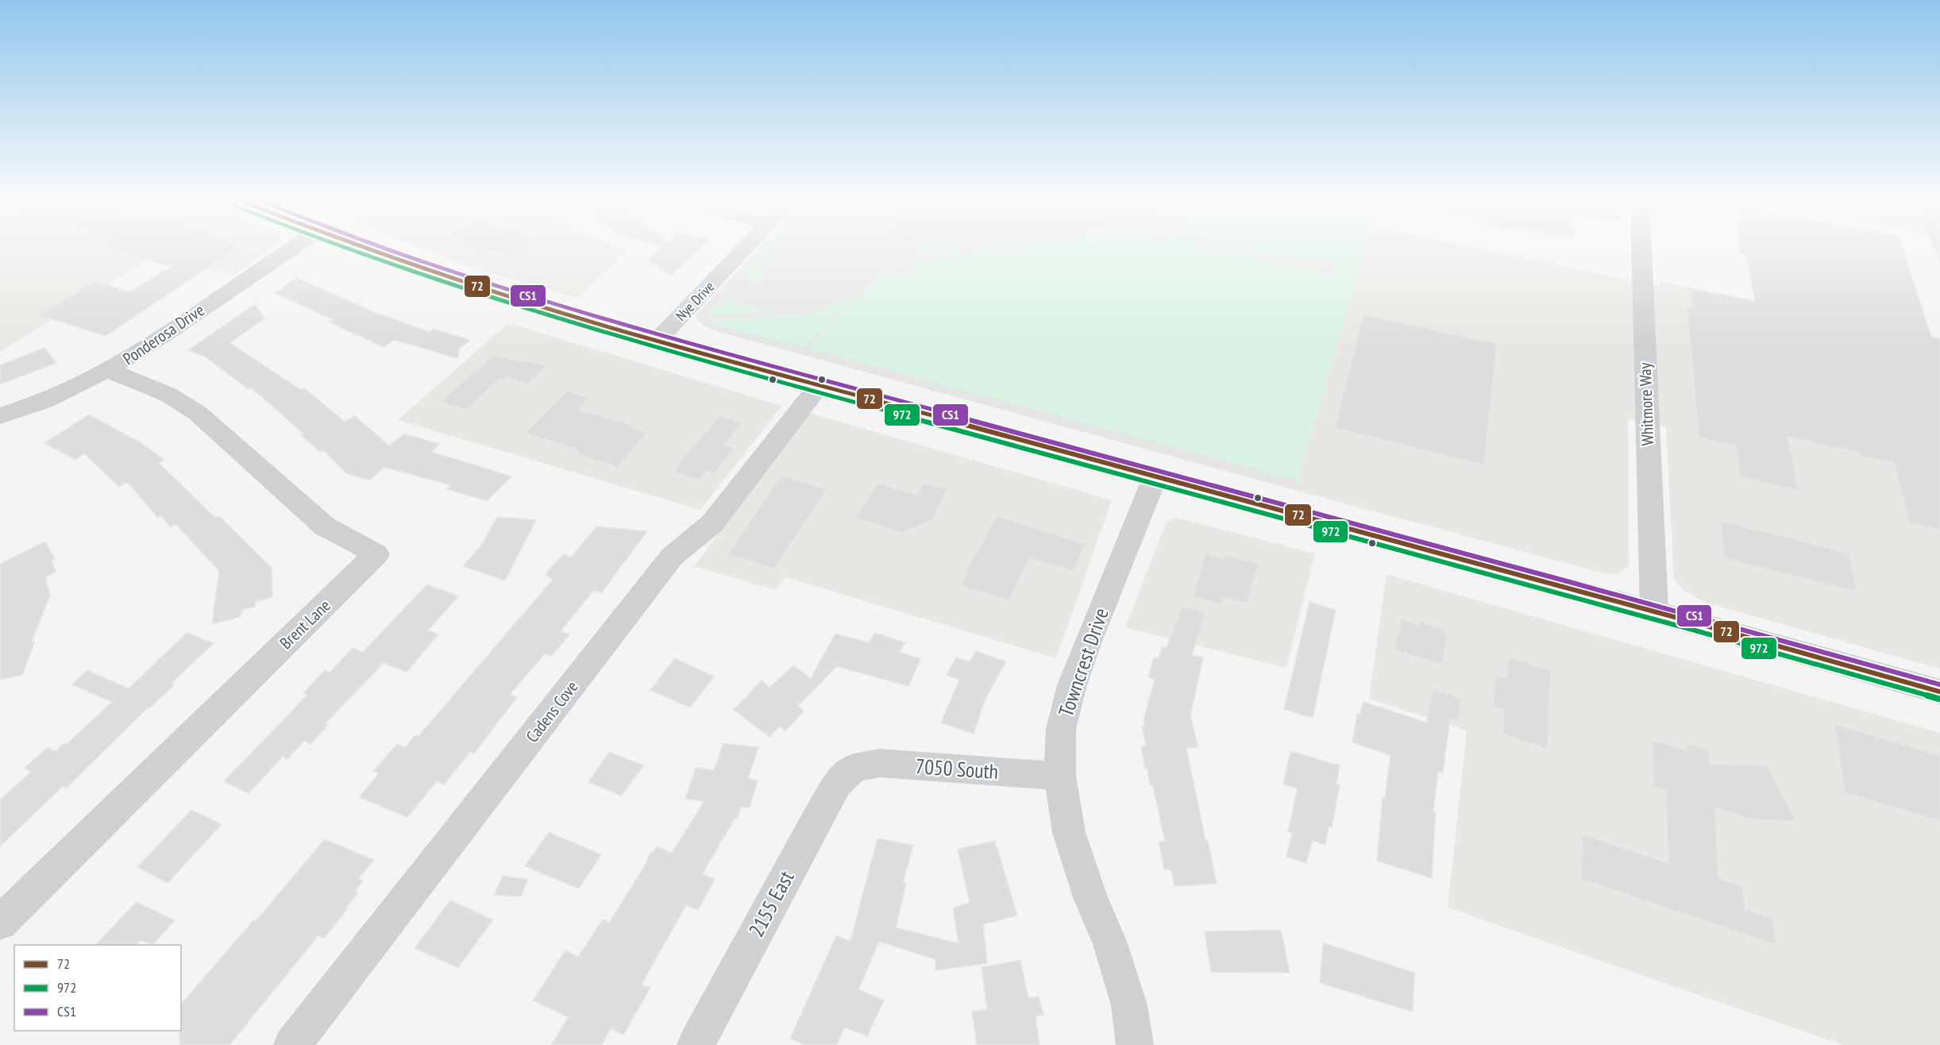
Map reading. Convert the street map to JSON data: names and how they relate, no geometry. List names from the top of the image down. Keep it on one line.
{"streets":{"street":["Nye Drive","Ponderosa Drive","Whitmore Way","Brent Lane","Towncrest Drive","Cadens Cove","7050 South","2155 East"]},"crossings":[["Ponderosa Drive","Brent Lane"],["Towncrest Drive","7050 South"],["7050 South","2155 East"]],"lines":["transit line 72","transit line 972","transit line CS1"],"legend":["72","972","CS1"]}
